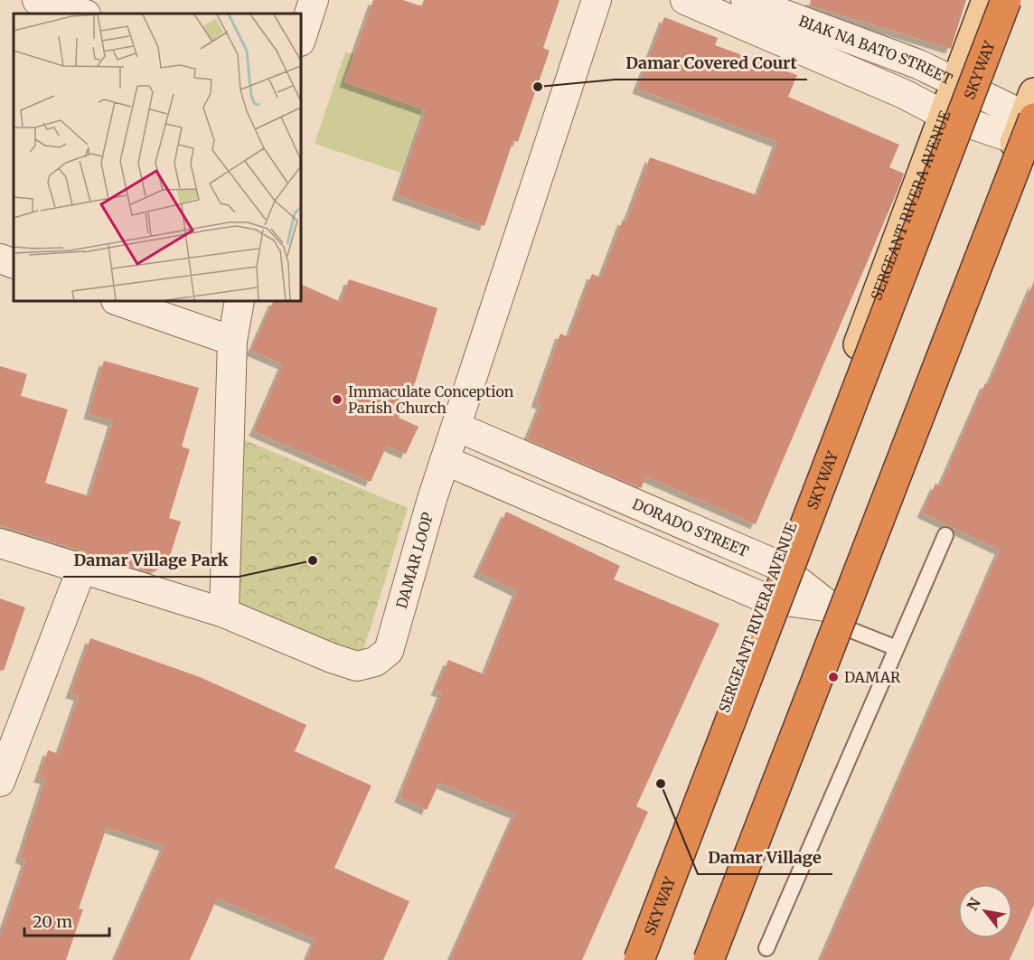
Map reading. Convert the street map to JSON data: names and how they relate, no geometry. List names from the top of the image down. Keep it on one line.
{"streets":{"highway":["SKYWAY"],"main road":["SERGEANT RIVERA AVENUE"],"street":["BIAK NA BATO STREET","DORADO STREET","DAMAR LOOP"]},"crossings":[["BIAK NA BATO STREET","SERGEANT RIVERA AVENUE"],["SERGEANT RIVERA AVENUE","DORADO STREET"],["DORADO STREET","DAMAR LOOP"]],"places":["Damar Covered Court","Immaculate Conception Parish Church","Damar Village Park","DAMAR","Damar Village"],"scale_bar":"20 m","north":"top left"}
